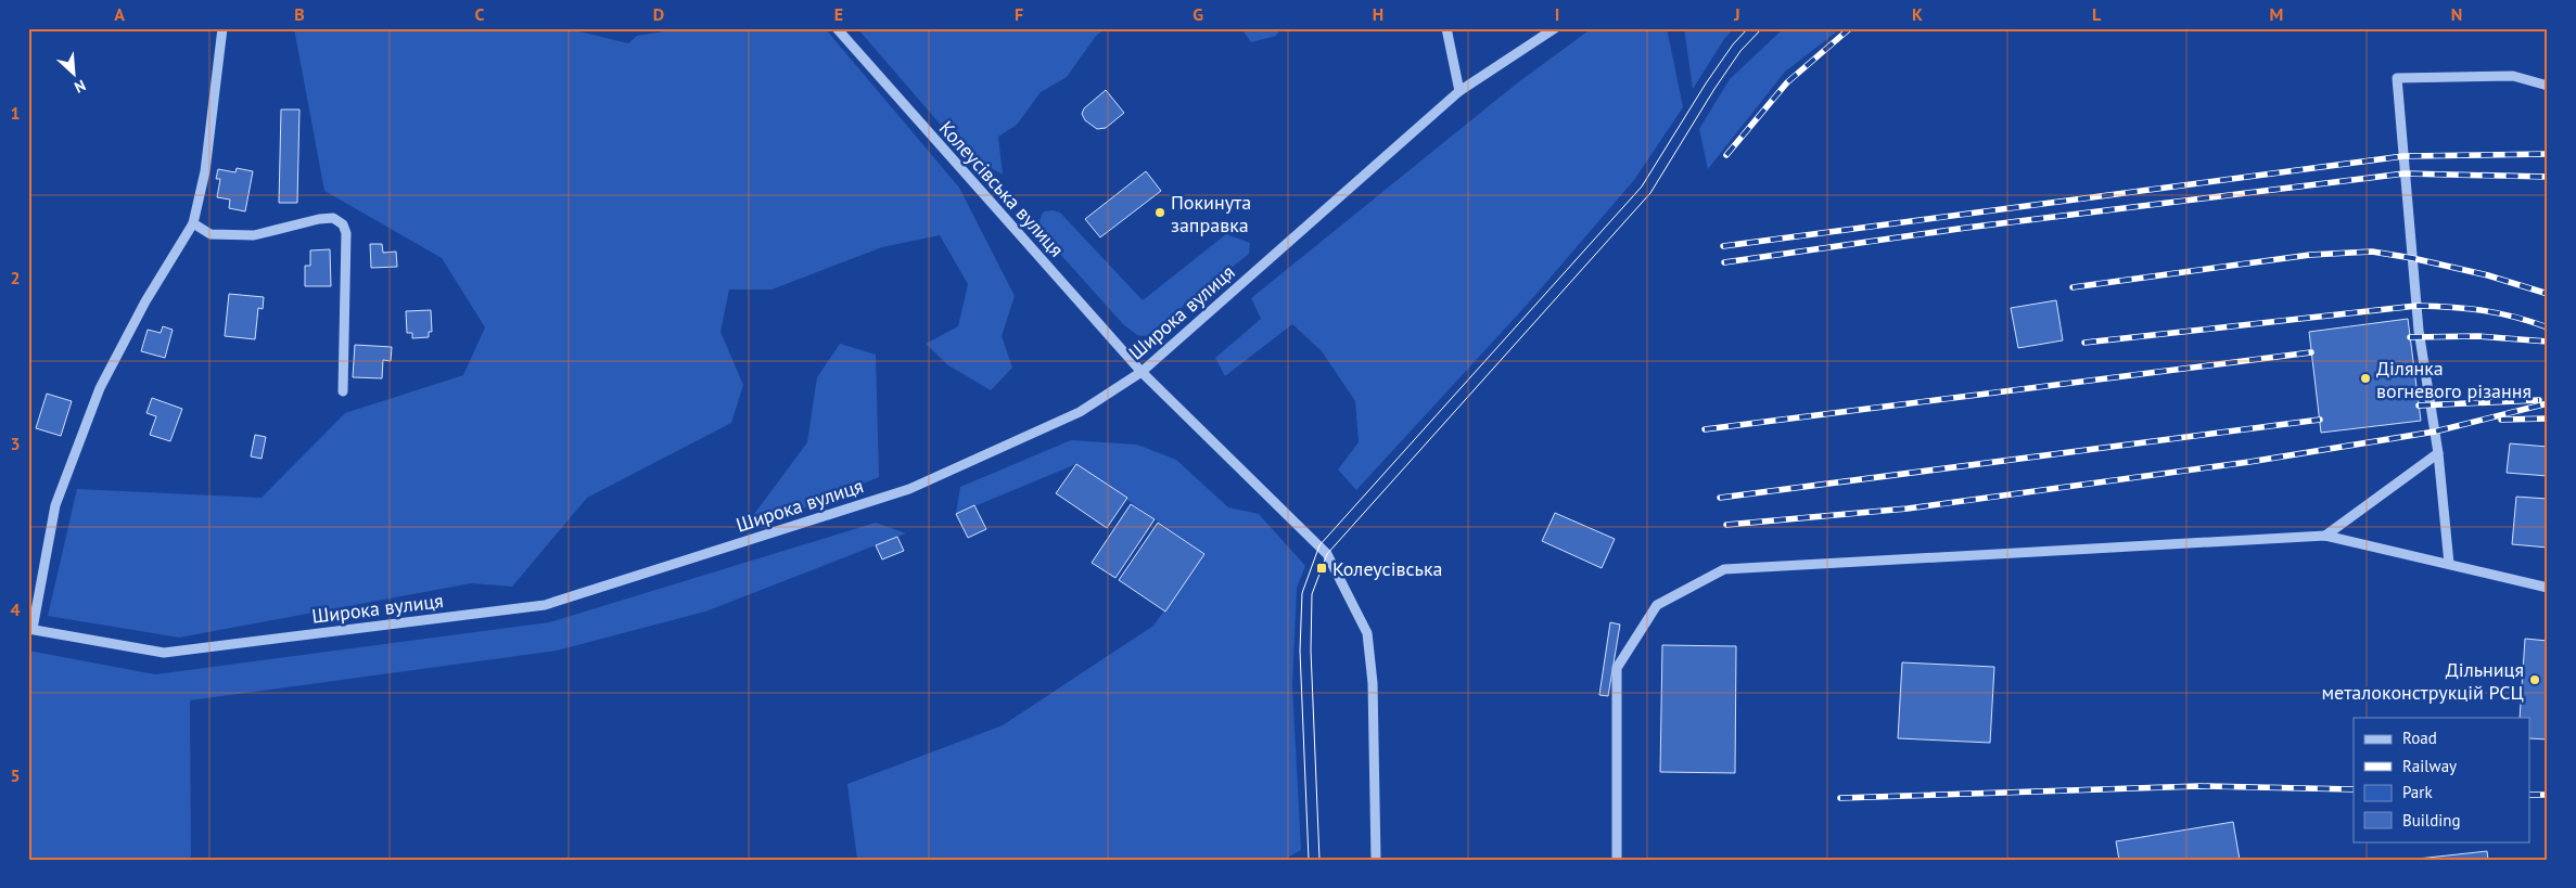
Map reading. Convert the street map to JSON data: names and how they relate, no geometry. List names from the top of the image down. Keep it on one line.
{"streets":{"street":["Колеусівська вулиця","Широка вулиця"]},"crossings":[["Колеусівська вулиця","Широка вулиця"]],"places":{"other":["Покинута заправка","Ділянка вогневого різання","Дільниця металоконструкцій РСЦ"],"transit":["Колеусівська"]},"legend":["Road","Railway","Park","Building"],"north":"bottom right","grid":{"columns":["A","B","C","D","E","F","G","H","I","J","K","L","M","N"],"rows":["1","2","3","4","5"]}}
